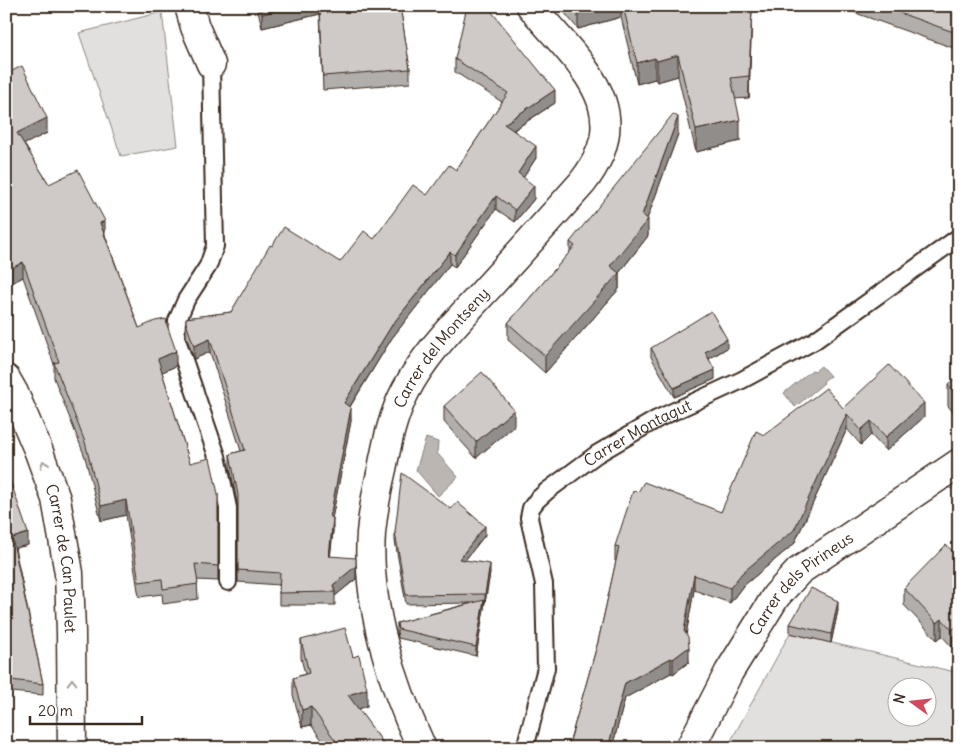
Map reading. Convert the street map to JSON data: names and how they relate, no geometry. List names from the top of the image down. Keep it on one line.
{"streets":{"street":["Carrer del Montseny","Carrer de Can Paulet","Carrer dels Pirineus"],"lane":["Carrer Montagut"]},"one_way":["Carrer de Can Paulet"],"scale_bar":"20 m","north":"left"}
